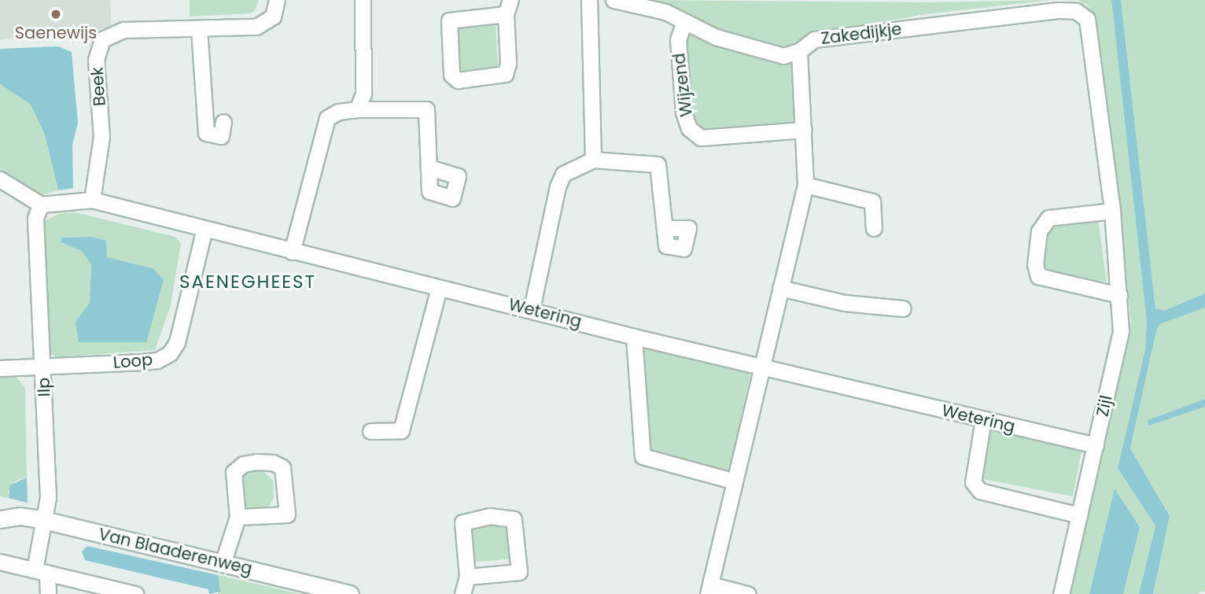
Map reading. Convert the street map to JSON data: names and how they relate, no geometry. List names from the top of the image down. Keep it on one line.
{"streets":{"street":["Zakedijkje","Wijzend","Beek","Wetering","Loop","Ilp","Zijl","Van Blaaderenweg"]},"crossings":[["Zakedijkje","Wijzend"],["Zakedijkje","Zijl"],["Beek","Wetering"],["Wetering","Loop"],["Wetering","Ilp"],["Wetering","Zijl"],["Loop","Ilp"],["Ilp","Van Blaaderenweg"]],"districts":["SAENEGHEEST"],"places":["Saenewijs"]}
